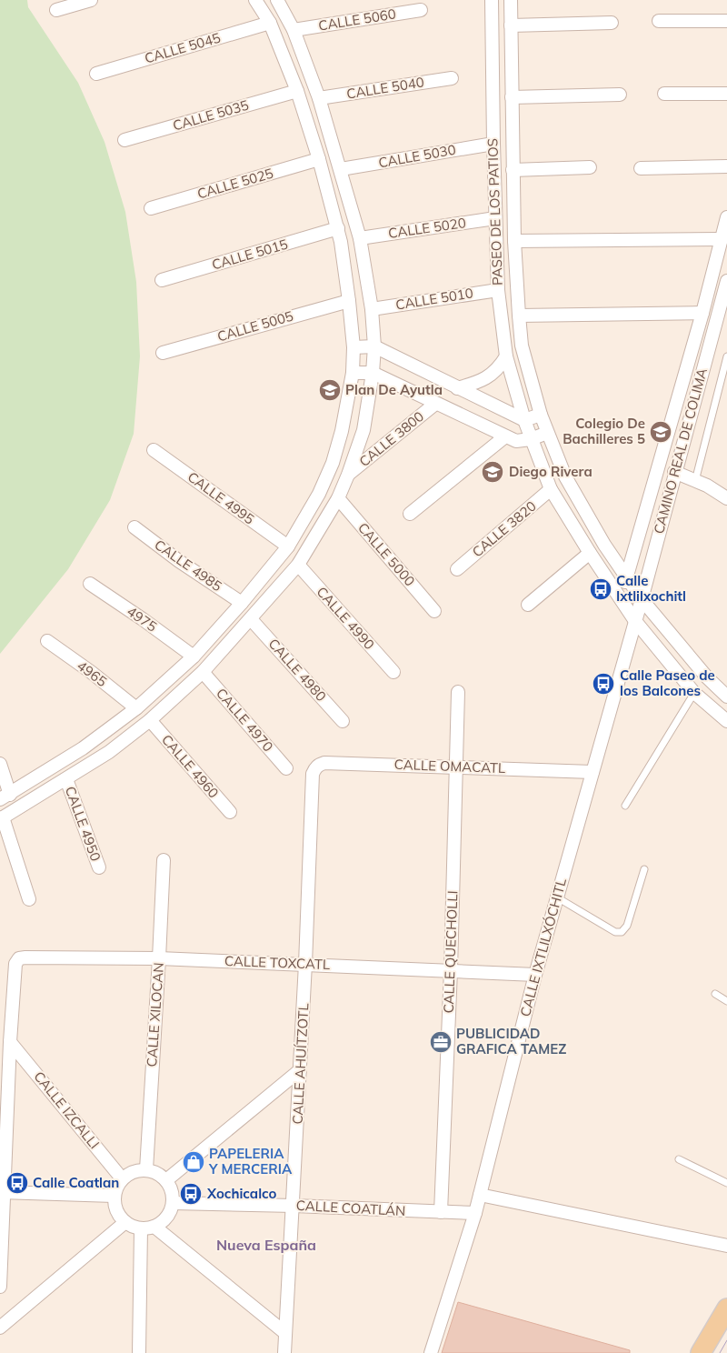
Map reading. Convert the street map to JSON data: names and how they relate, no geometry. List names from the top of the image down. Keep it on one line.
{"streets":{"street":["CALLE 5060","CALLE 5045","CALLE 5040","CALLE 5035","CALLE 5030","CALLE 5025","PASEO DE LOS PATIOS","CALLE 5020","CALLE 5015","CALLE 5010","CALLE 5005","CALLE 3800","CAMINO REAL DE COLIMA","CALLE 4995","CALLE 3820","CALLE 5000","CALLE 4985","CALLE 4990","4975","CALLE 4980","4965","CALLE 4970","CALLE 4960","CALLE OMACATL","CALLE 4950","CALLE IXTLILXÓCHITL","CALLE QUECHOLLI","CALLE TOXCATL","CALLE XILOCAN","CALLE AHUÍTZOTL","CALLE IZCALLI","CALLE COATLÁN"]},"crossings":[["CALLE 5030","PASEO DE LOS PATIOS"],["PASEO DE LOS PATIOS","CALLE 5020"],["PASEO DE LOS PATIOS","CALLE 5010"],["PASEO DE LOS PATIOS","CAMINO REAL DE COLIMA"],["PASEO DE LOS PATIOS","CALLE 3820"],["PASEO DE LOS PATIOS","CALLE IXTLILXÓCHITL"],["CAMINO REAL DE COLIMA","CALLE IXTLILXÓCHITL"],["CALLE OMACATL","CALLE IXTLILXÓCHITL"],["CALLE OMACATL","CALLE QUECHOLLI"],["CALLE OMACATL","CALLE AHUÍTZOTL"],["CALLE IXTLILXÓCHITL","CALLE TOXCATL"],["CALLE IXTLILXÓCHITL","CALLE COATLÁN"],["CALLE QUECHOLLI","CALLE TOXCATL"],["CALLE QUECHOLLI","CALLE COATLÁN"],["CALLE TOXCATL","CALLE XILOCAN"],["CALLE TOXCATL","CALLE AHUÍTZOTL"],["CALLE TOXCATL","CALLE IZCALLI"],["CALLE XILOCAN","CALLE IZCALLI"],["CALLE XILOCAN","CALLE COATLÁN"],["CALLE AHUÍTZOTL","CALLE COATLÁN"],["CALLE IZCALLI","CALLE COATLÁN"]],"districts":["Nueva España"],"places":{"school or university":["Plan De Ayutla","Colegio De Bachilleres 5","Diego Rivera"],"bus stop":["Calle Ixtlilxochitl","Calle Paseo de los Balcones","Calle Coatlan","Xochicalco"],"office":["PUBLICIDAD GRAFICA TAMEZ"],"shop":["PAPELERIA Y MERCERIA"]}}
